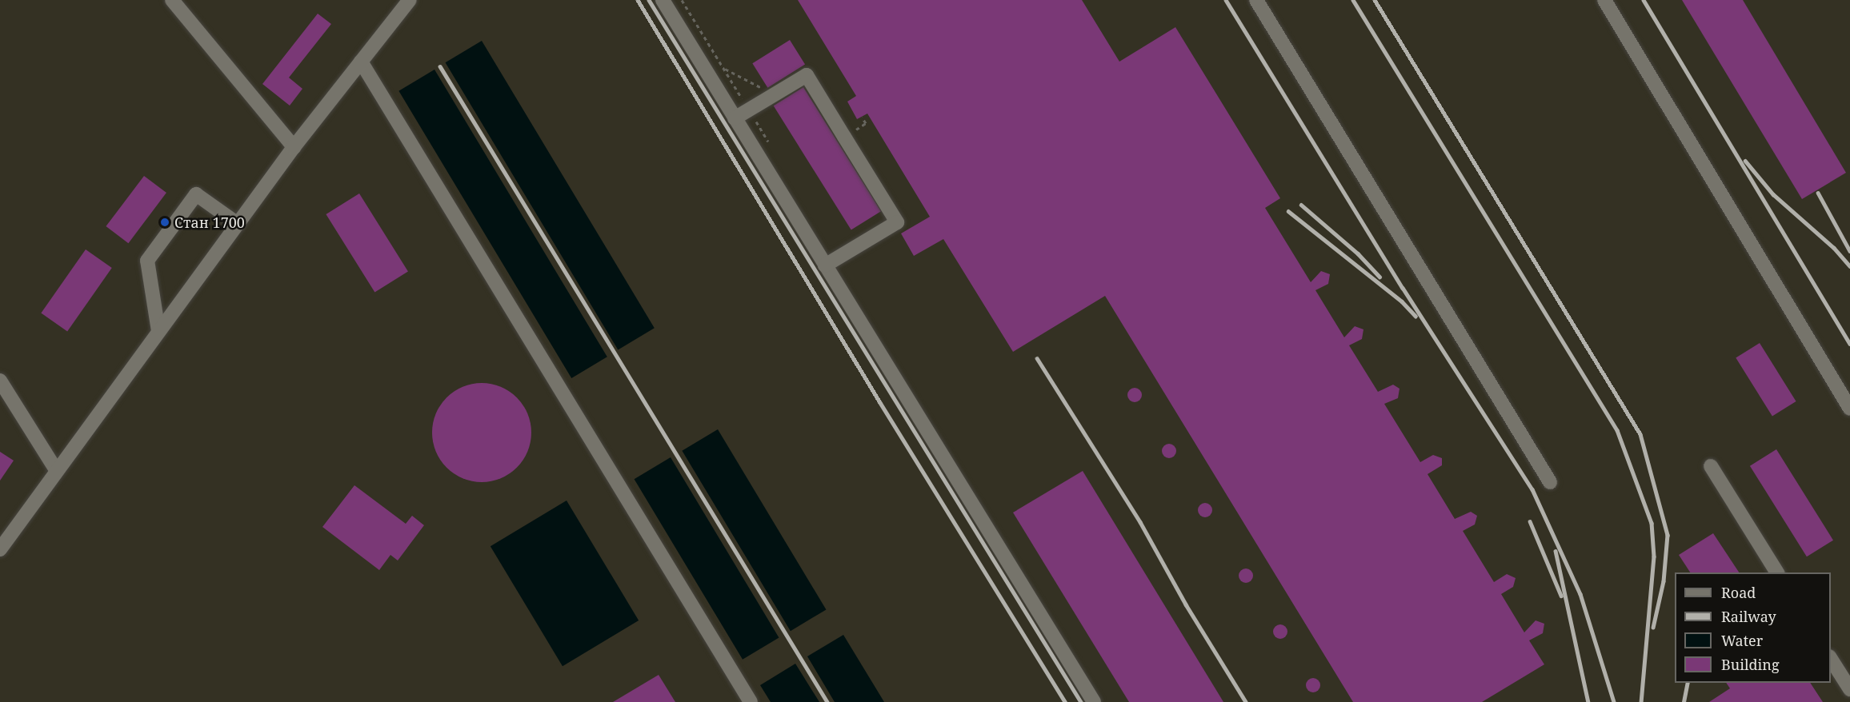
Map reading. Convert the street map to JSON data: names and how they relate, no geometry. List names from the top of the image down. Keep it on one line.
{"places":["Стан 1700"],"legend":["Road","Railway","Water","Building"]}
